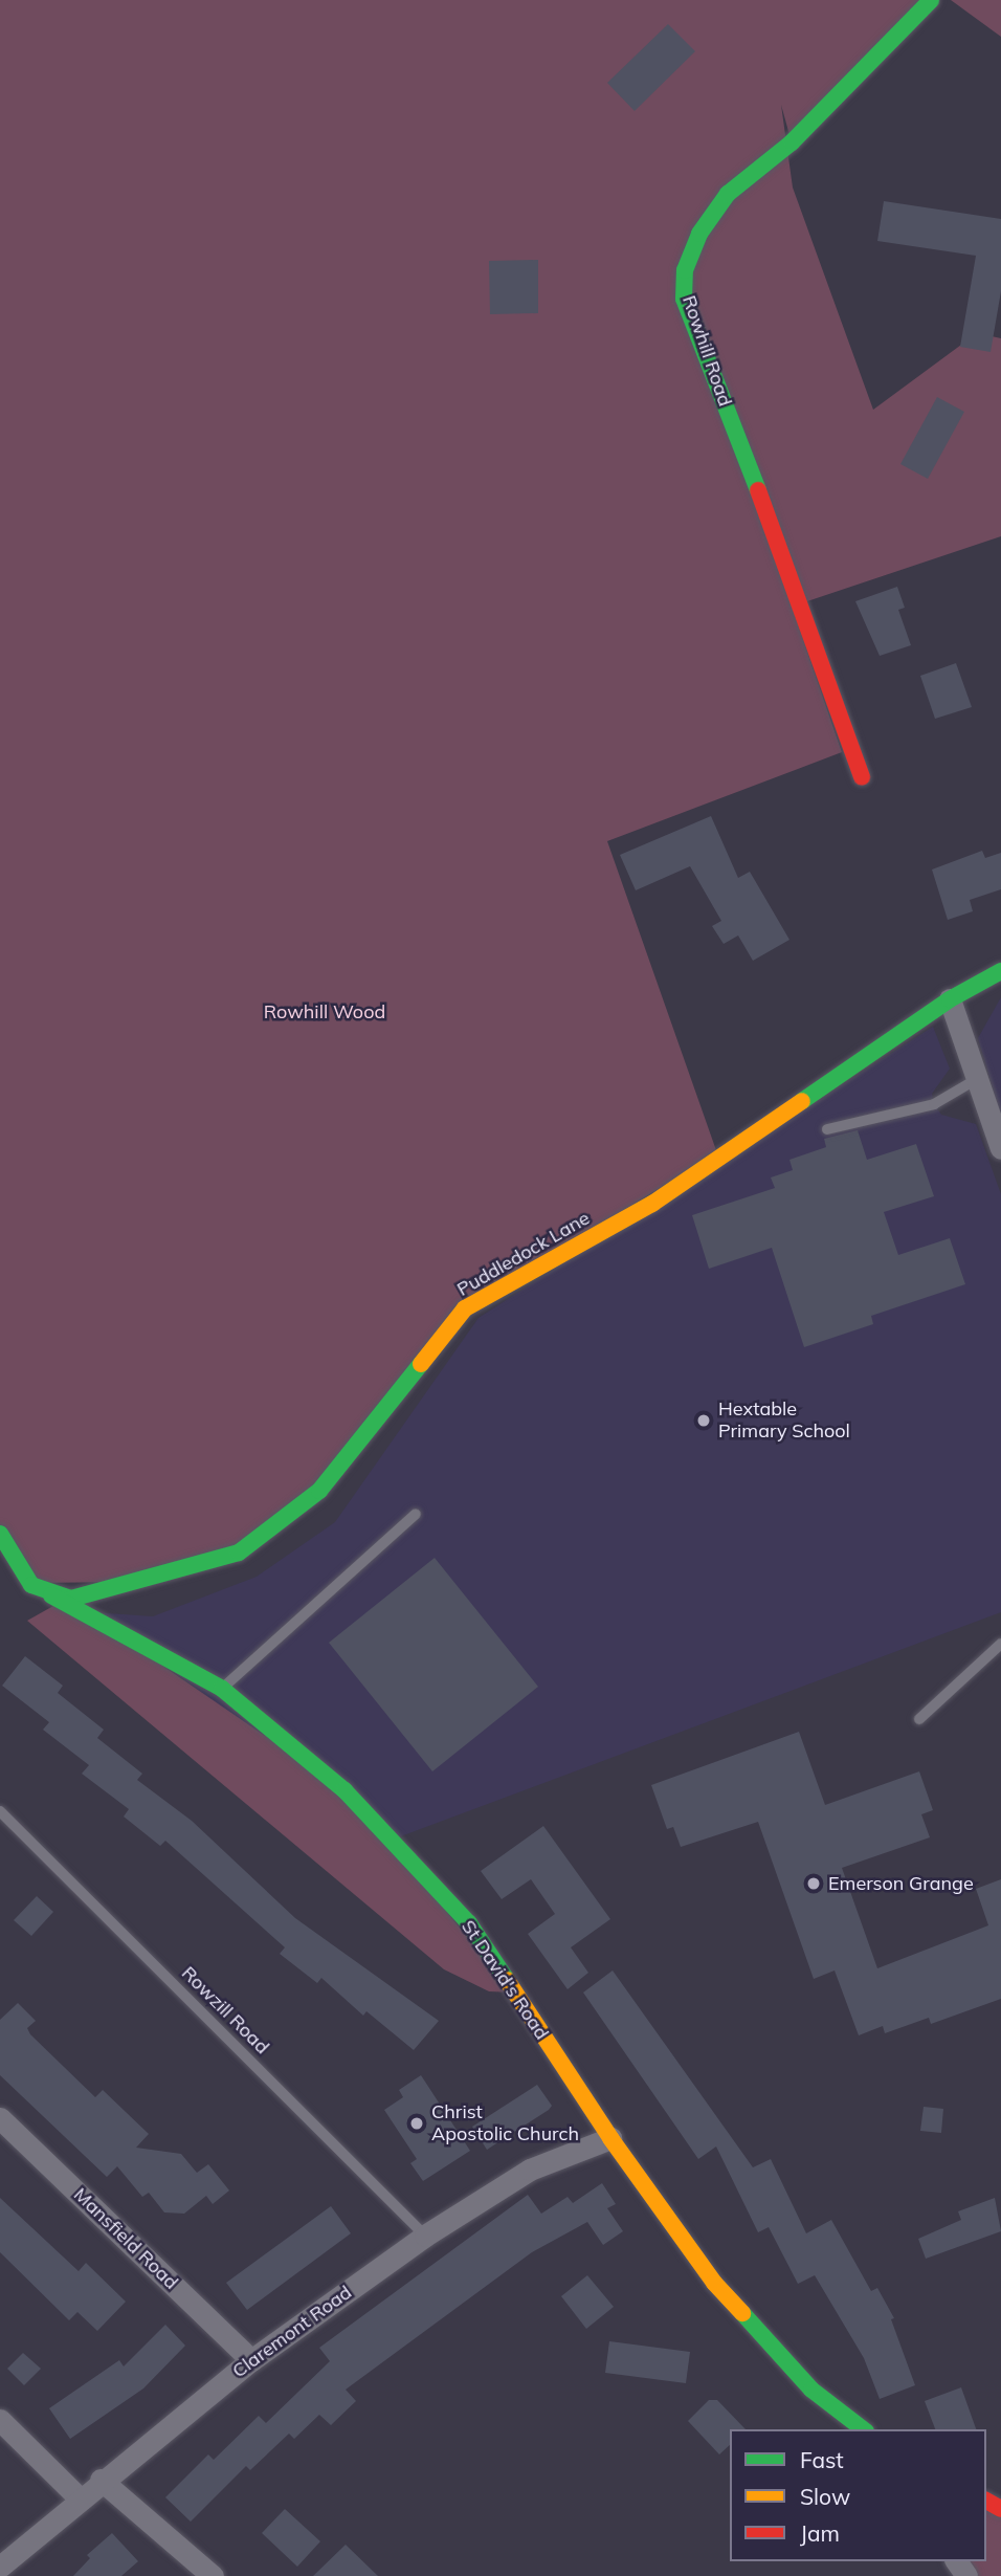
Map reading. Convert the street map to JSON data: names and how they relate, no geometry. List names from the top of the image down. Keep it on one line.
{"streets":{"street":["Rowhill Road","Puddledock Lane","St David's Road","Mansfield Road","Claremont Road"],"lane":["Rowzill Road"]},"crossings":[["Puddledock Lane","St David's Road"],["St David's Road","Claremont Road"],["Rowzill Road","Claremont Road"],["Mansfield Road","Claremont Road"]],"parks":["Rowhill Wood"],"places":["Hextable Primary School","Emerson Grange","Christ Apostolic Church"],"legend":["Fast","Slow","Jam"]}
